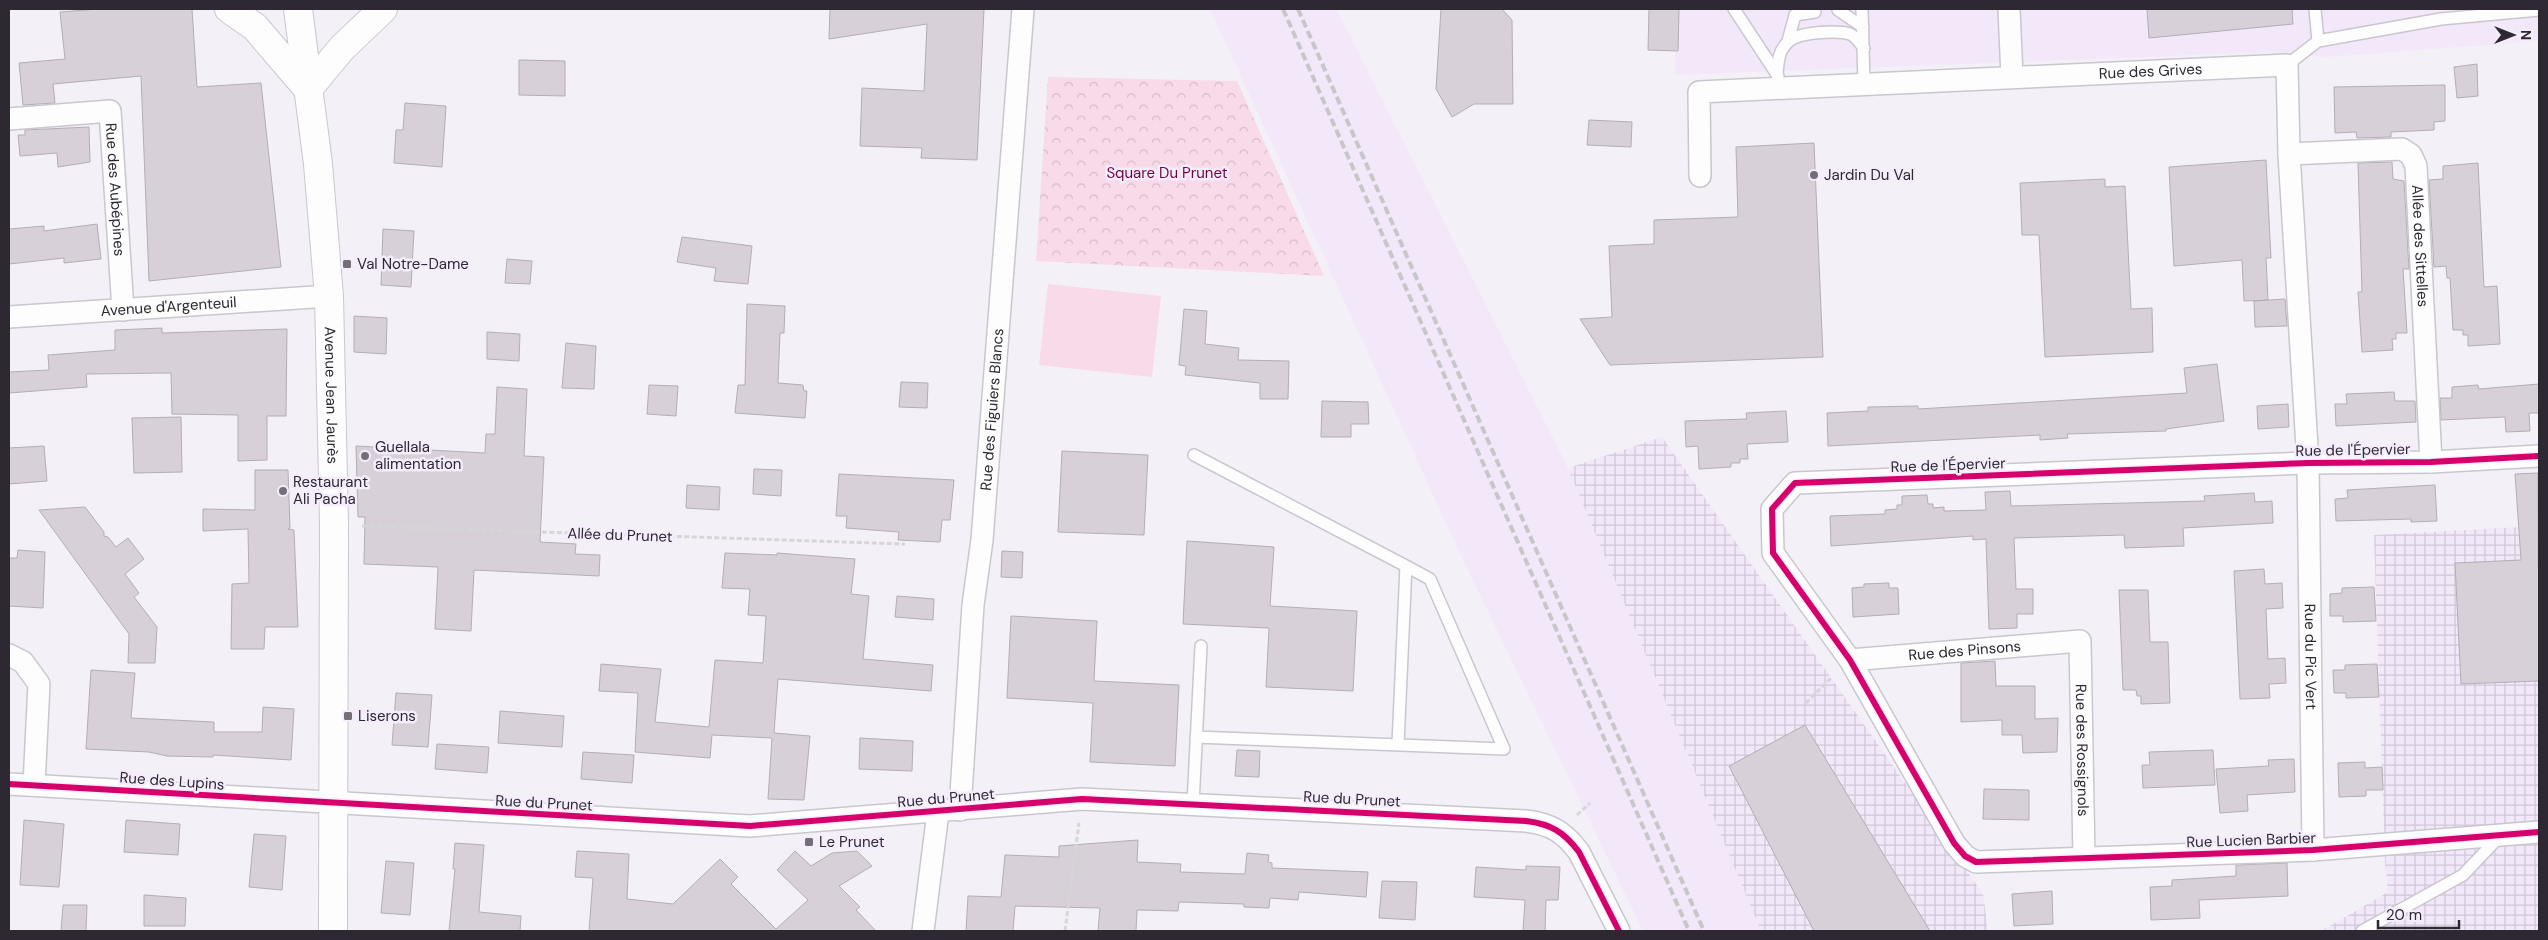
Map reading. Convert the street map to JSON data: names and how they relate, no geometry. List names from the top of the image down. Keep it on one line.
{"streets":{"main road":["Avenue Jean Jaurès"],"street":["Rue des Grives","Rue des Aubépines","Allée des Sittelles","Avenue d'Argenteuil","Rue des Figuiers Blancs","Rue de l'Épervier","Rue des Pinsons","Rue du Pic Vert","Rue des Rossignols","Rue des Lupins","Rue du Prunet","Rue Lucien Barbier"],"path":["Allée du Prunet"]},"crossings":[["Rue des Aubépines","Avenue d'Argenteuil"],["Allée des Sittelles","Rue de l'Épervier"],["Avenue d'Argenteuil","Avenue Jean Jaurès"],["Avenue Jean Jaurès","Allée du Prunet"],["Avenue Jean Jaurès","Rue des Lupins"],["Avenue Jean Jaurès","Rue du Prunet"],["Rue des Figuiers Blancs","Rue du Prunet"],["Rue de l'Épervier","Rue des Pinsons"],["Rue de l'Épervier","Rue du Pic Vert"],["Rue de l'Épervier","Rue Lucien Barbier"],["Rue des Pinsons","Rue des Rossignols"],["Rue du Pic Vert","Rue Lucien Barbier"],["Rue des Rossignols","Rue Lucien Barbier"],["Rue des Lupins","Rue du Prunet"]],"parks":["Square Du Prunet"],"places":{"other":["Jardin Du Val","Guellala alimentation","Restaurant Ali Pacha"],"transit":["Val Notre-Dame","Liserons","Le Prunet"]},"scale_bar":"20 m","north":"right"}
